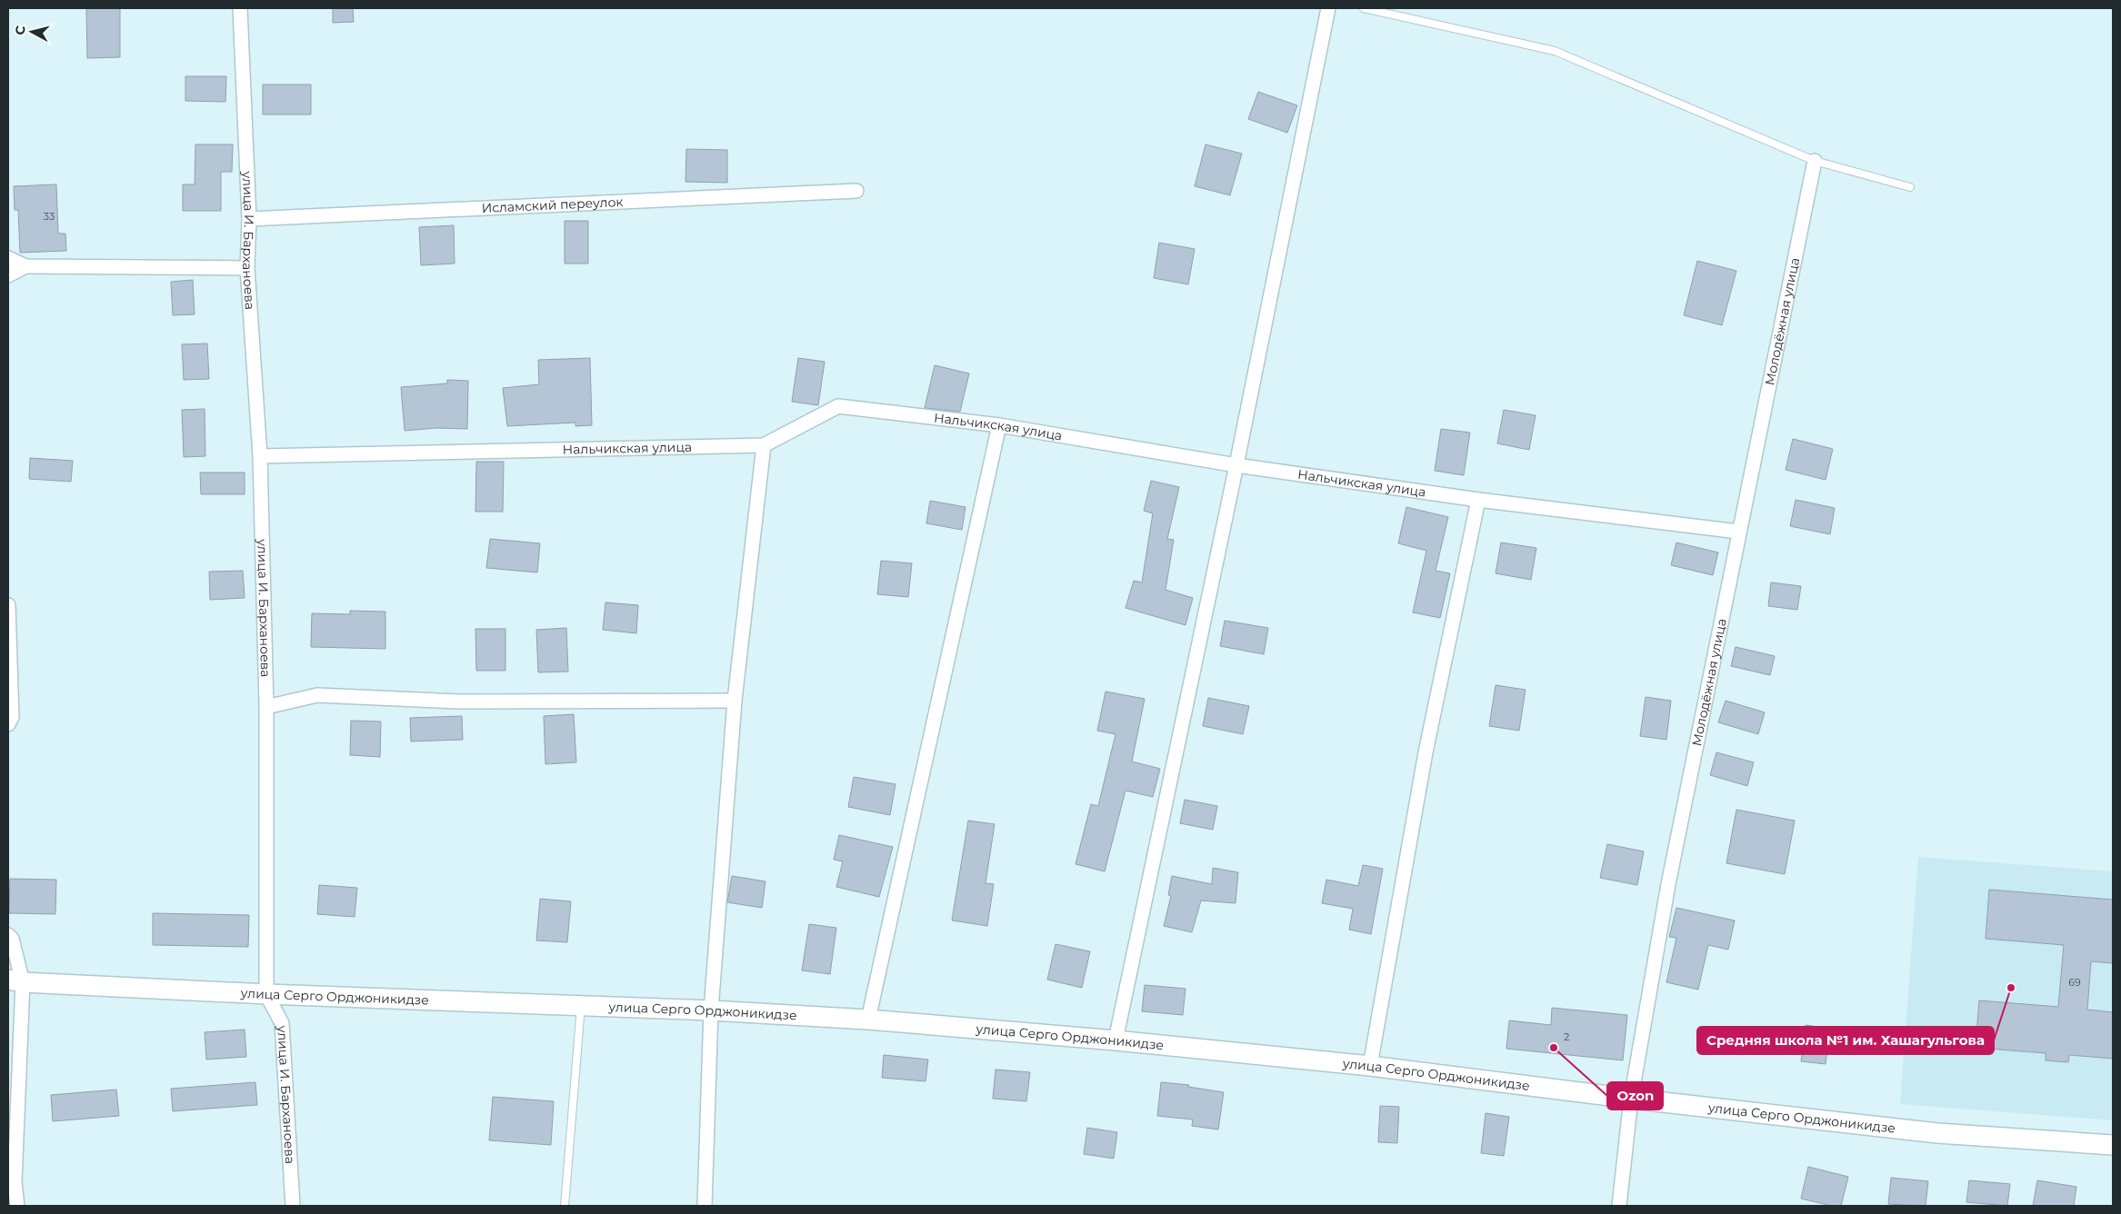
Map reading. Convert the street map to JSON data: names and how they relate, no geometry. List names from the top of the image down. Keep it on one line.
{"streets":{"street":["Исламский переулок","улица И. Барханоева","Молодёжная улица","Нальчикская улица","улица Серго Орджоникидзе"]},"crossings":[["Исламский переулок","улица И. Барханоева"],["улица И. Барханоева","Нальчикская улица"],["улица И. Барханоева","улица Серго Орджоникидзе"],["Молодёжная улица","Нальчикская улица"],["Молодёжная улица","улица Серго Орджоникидзе"]],"places":["Средняя школа №1 им. Хашагульгова","Ozon"],"house_numbers":["33","69","2"],"north":"left"}
